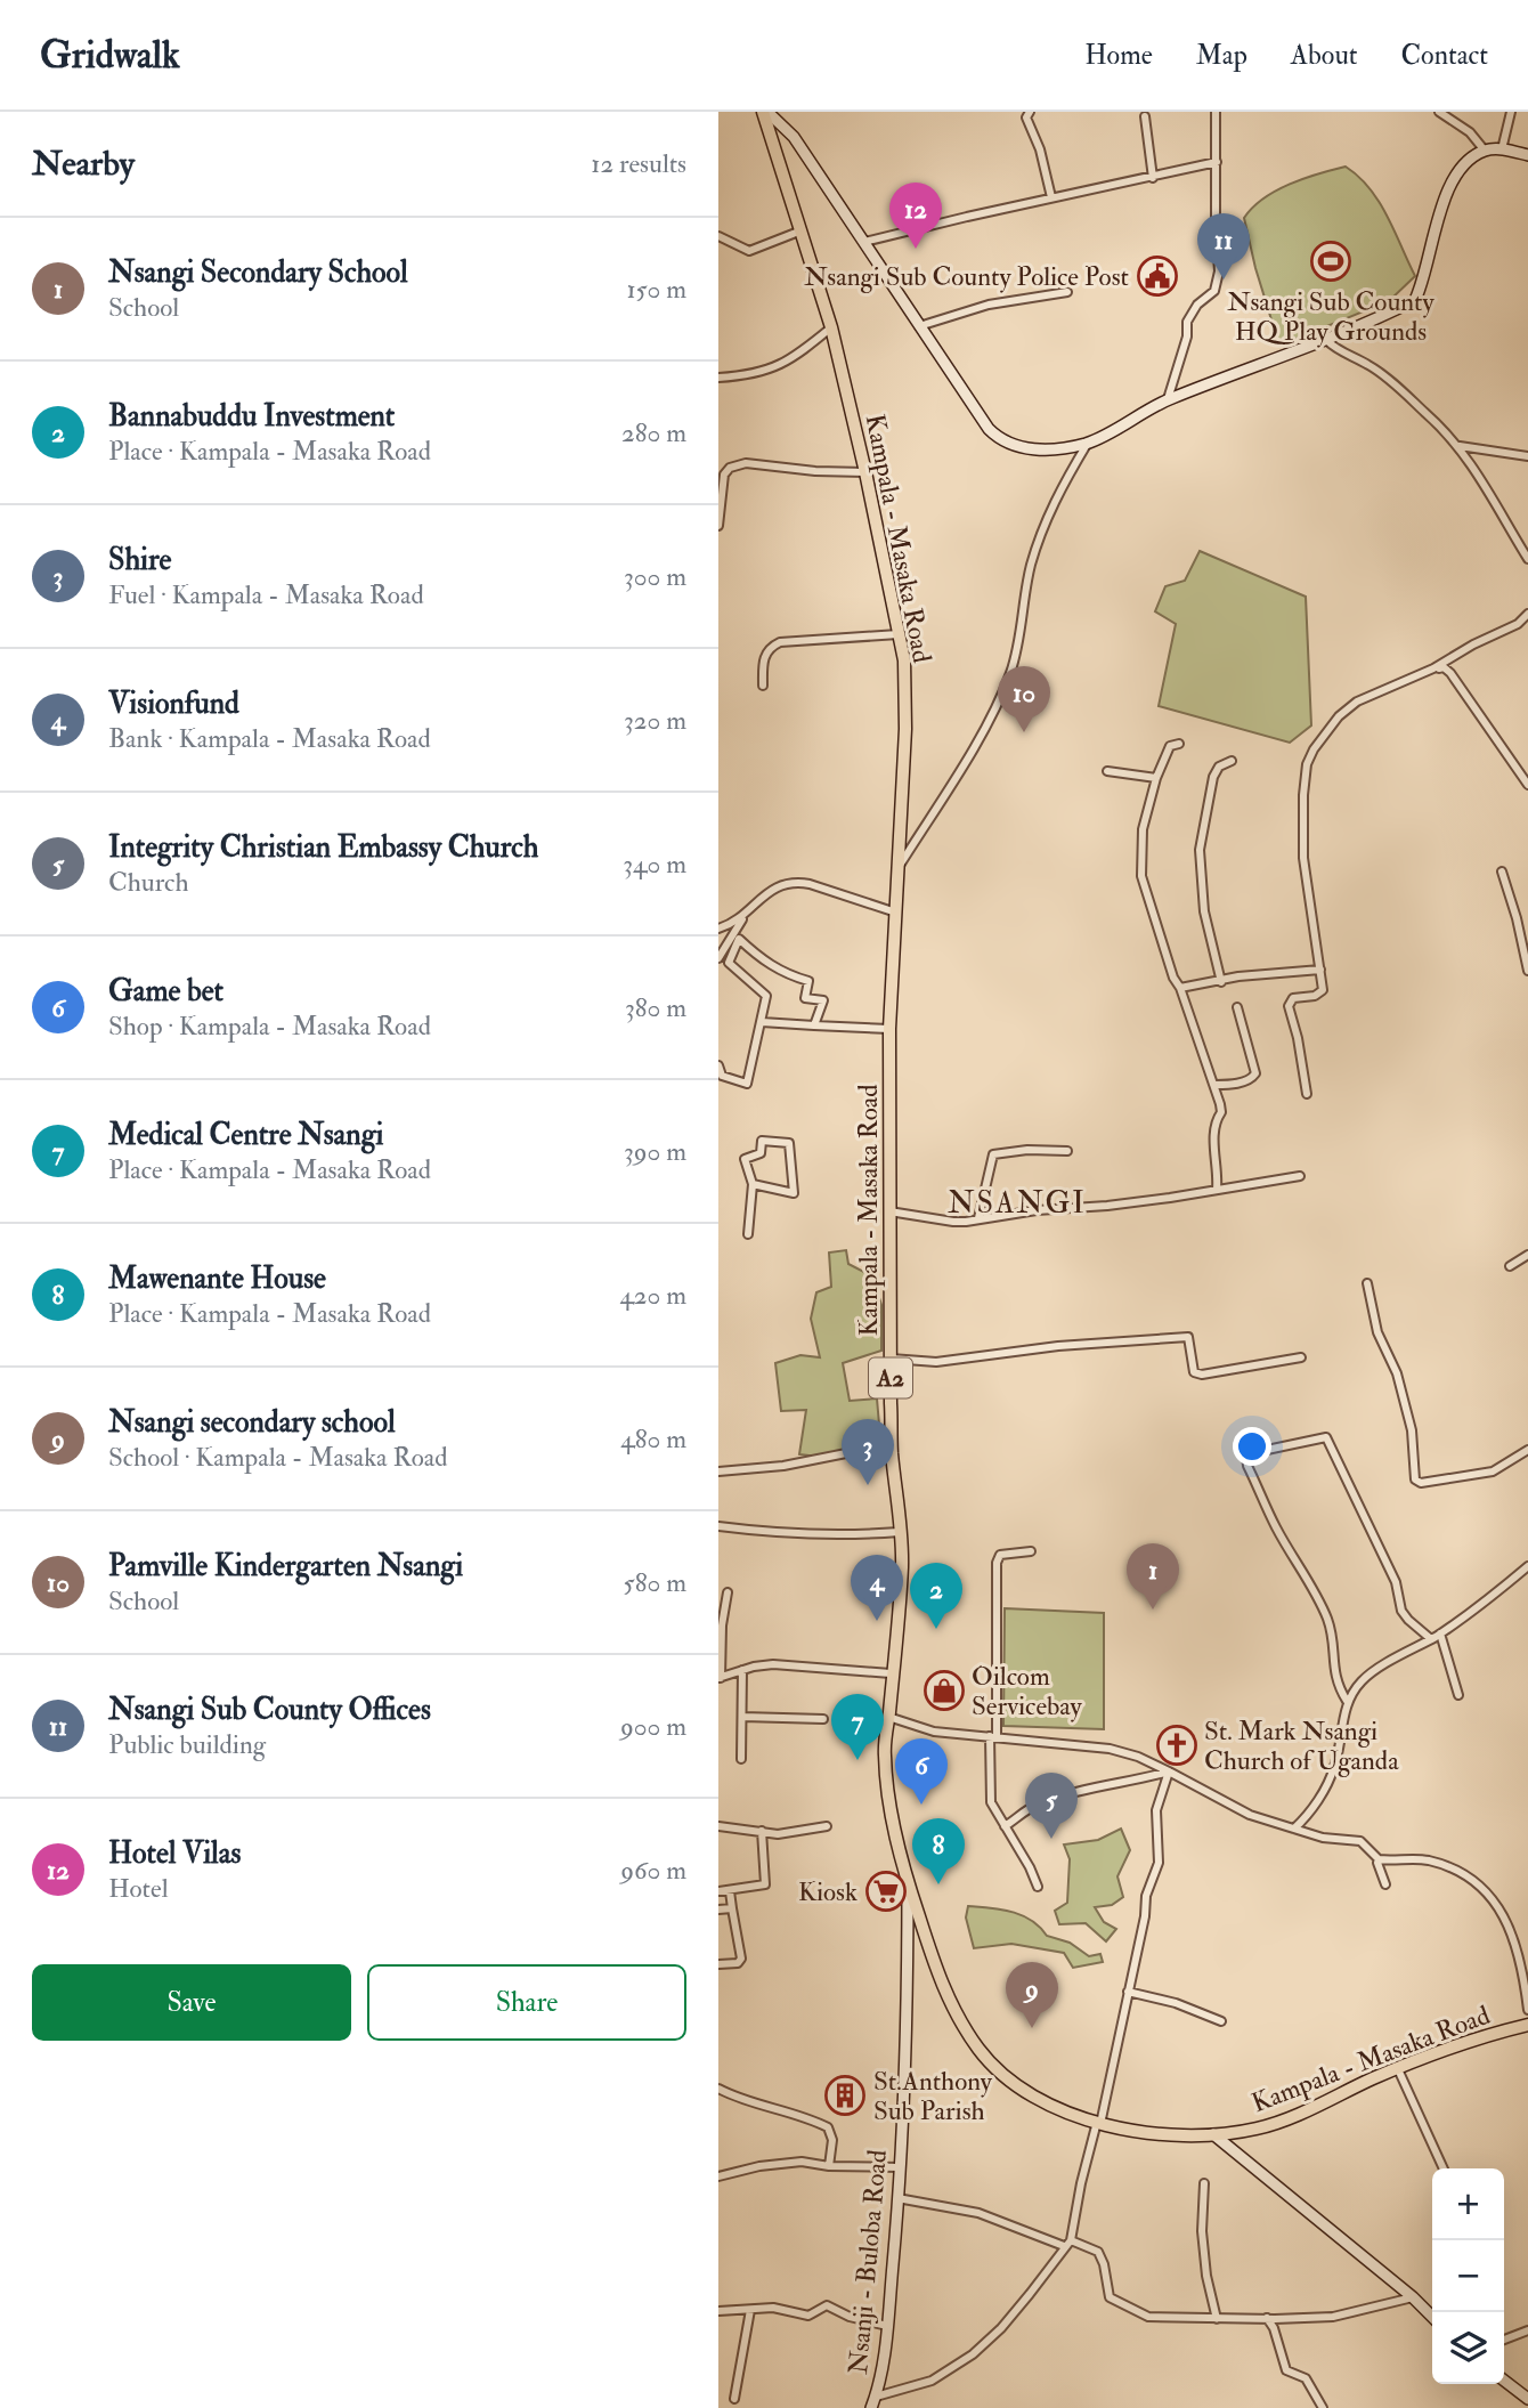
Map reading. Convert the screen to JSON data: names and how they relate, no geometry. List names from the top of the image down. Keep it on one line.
{"streets":{"main road":["Kampala - Masaka Road","A2"],"street":["Nsanji - Buloba Road"]},"crossings":[["Kampala - Masaka Road","Nsanji - Buloba Road"]],"districts":["NSANGI"],"places":{"sports":["Nsangi Sub County HQ Play Grounds"],"public building":["Nsangi Sub County Police Post"],"shop":["Oilcom Servicebay"],"church":["St. Mark Nsangi Church of Uganda"],"supermarket":["Kiosk"],"building":["St.Anthony Sub Parish"]},"page":{"header":"Gridwalk","nav":["Home","Map","About","Contact"],"heading":["Nearby","12 results"],"pins":["12","11","10","3","1","4","2","7","6","5","8","9"],"list":[{"mark":"1","name":"Nsangi Secondary School","note":"School","value":"150 m"},{"mark":"2","name":"Bannabuddu Investment","note":"Place · Kampala - Masaka Road","value":"280 m"},{"mark":"3","name":"Shire","note":"Fuel · Kampala - Masaka Road","value":"300 m"},{"mark":"4","name":"Visionfund","note":"Bank · Kampala - Masaka Road","value":"320 m"},{"mark":"5","name":"Integrity Christian Embassy Church","note":"Church","value":"340 m"},{"mark":"6","name":"Game bet","note":"Shop · Kampala - Masaka Road","value":"380 m"},{"mark":"7","name":"Medical Centre Nsangi","note":"Place · Kampala - Masaka Road","value":"390 m"},{"mark":"8","name":"Mawenante House","note":"Place · Kampala - Masaka Road","value":"420 m"},{"mark":"9","name":"Nsangi secondary school","note":"School · Kampala - Masaka Road","value":"480 m"},{"mark":"10","name":"Pamville Kindergarten Nsangi","note":"School","value":"580 m"},{"mark":"11","name":"Nsangi Sub County Offices","note":"Public building","value":"900 m"},{"mark":"12","name":"Hotel Vilas","note":"Hotel","value":"960 m"}],"buttons":["Save","Share"],"map_buttons":["+","−"]}}
